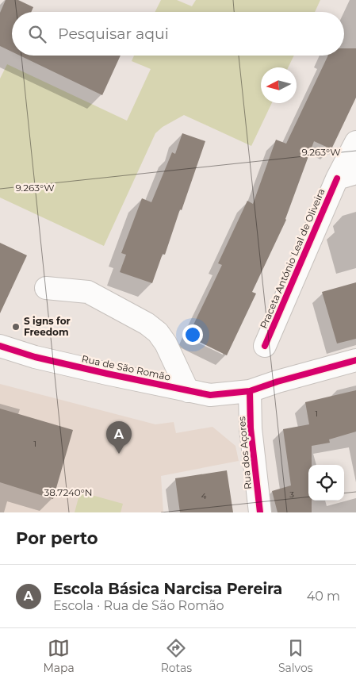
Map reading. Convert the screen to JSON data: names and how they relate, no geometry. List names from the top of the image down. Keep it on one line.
{"streets":{"street":["Praceta António Leal de Oliveira","Rua de São Romão","Rua dos Açores"]},"crossings":[["Rua de São Romão","Rua dos Açores"]],"places":["S igns for Freedom"],"house_numbers":["1","1","3","4"],"north":"left","page":{"search":"Pesquisar aqui","pins":"A","heading":"Por perto","list":[{"mark":"A","name":"Escola Básica Narcisa Pereira","note":"Escola · Rua de São Romão","value":"40 m"}],"nav":["Mapa","Rotas","Salvos"]},"coordinates":["9.263°W","38.7240°N"]}
